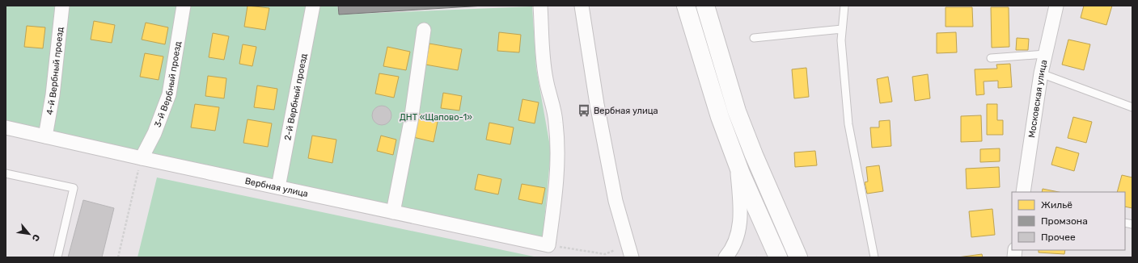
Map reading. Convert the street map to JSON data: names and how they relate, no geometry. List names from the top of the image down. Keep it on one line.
{"streets":{"street":["4-й Вербный проезд","3-й Вербный проезд","2-й Вербный проезд","Московская улица","Вербная улица"]},"crossings":[["4-й Вербный проезд","Вербная улица"],["3-й Вербный проезд","Вербная улица"],["2-й Вербный проезд","Вербная улица"]],"parks":["ДНТ «Щапово-1»"],"places":{"bus stop":["Вербная улица"]},"legend":["Жильё","Промзона","Прочее"],"north":"bottom right"}
